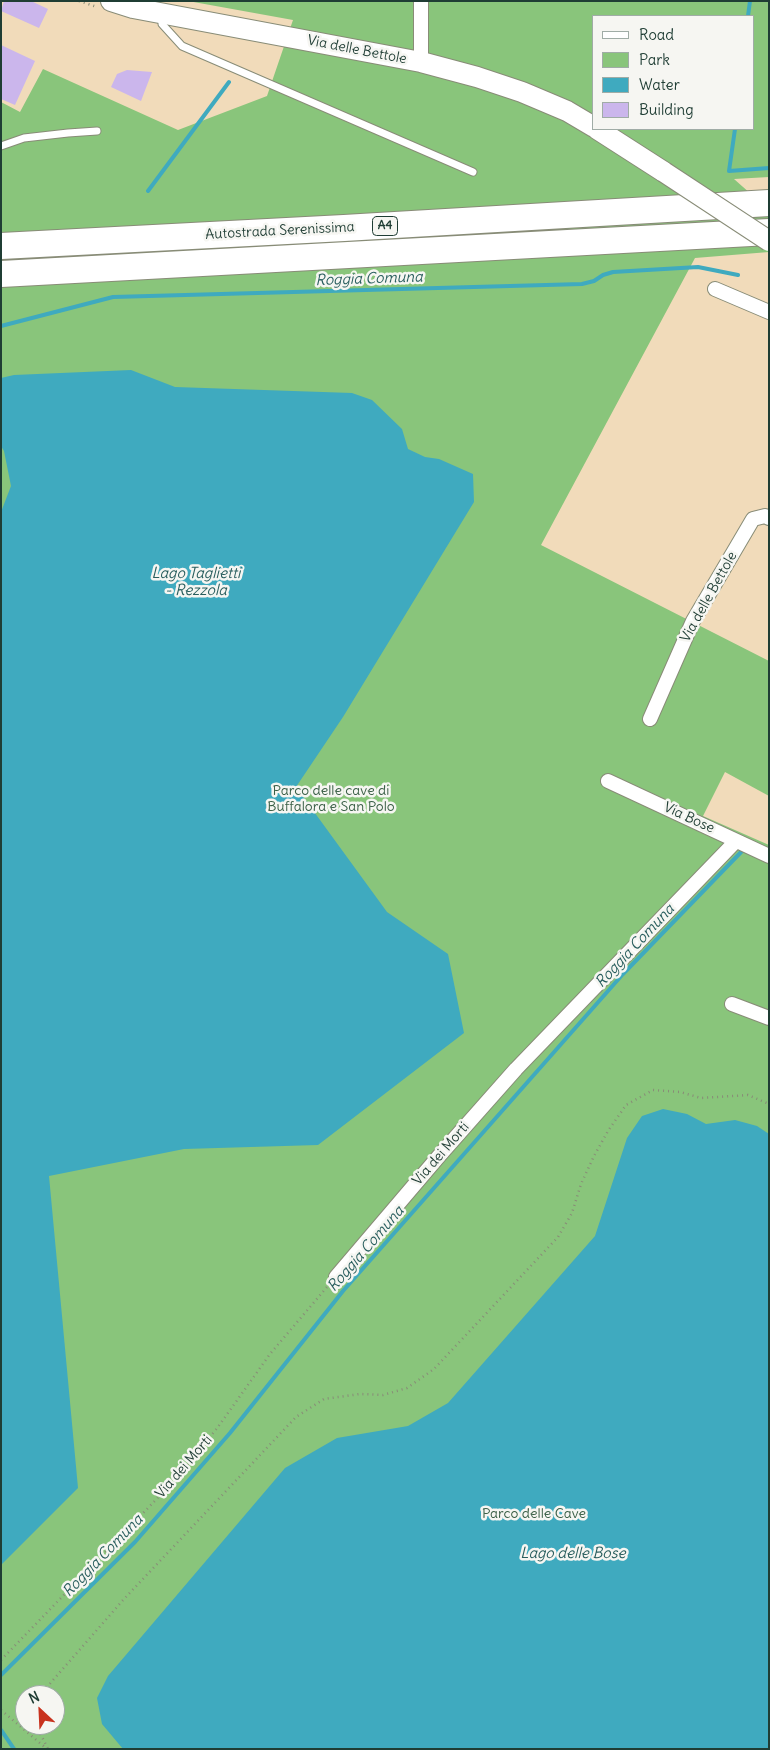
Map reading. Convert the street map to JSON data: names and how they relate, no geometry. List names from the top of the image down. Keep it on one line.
{"streets":{"highway":["A4","Autostrada Serenissima"],"main road":["Via delle Bettole"],"street":["Via Bose","Via dei Morti"]},"crossings":[["Via Bose","Via dei Morti"]],"water":["Roggia Comuna","Lago Taglietti - Rezzola","Lago delle Bose"],"parks":["Parco delle cave di Buffalora e San Polo","Parco delle Cave"],"legend":["Road","Park","Water","Building"],"north":"top left"}
